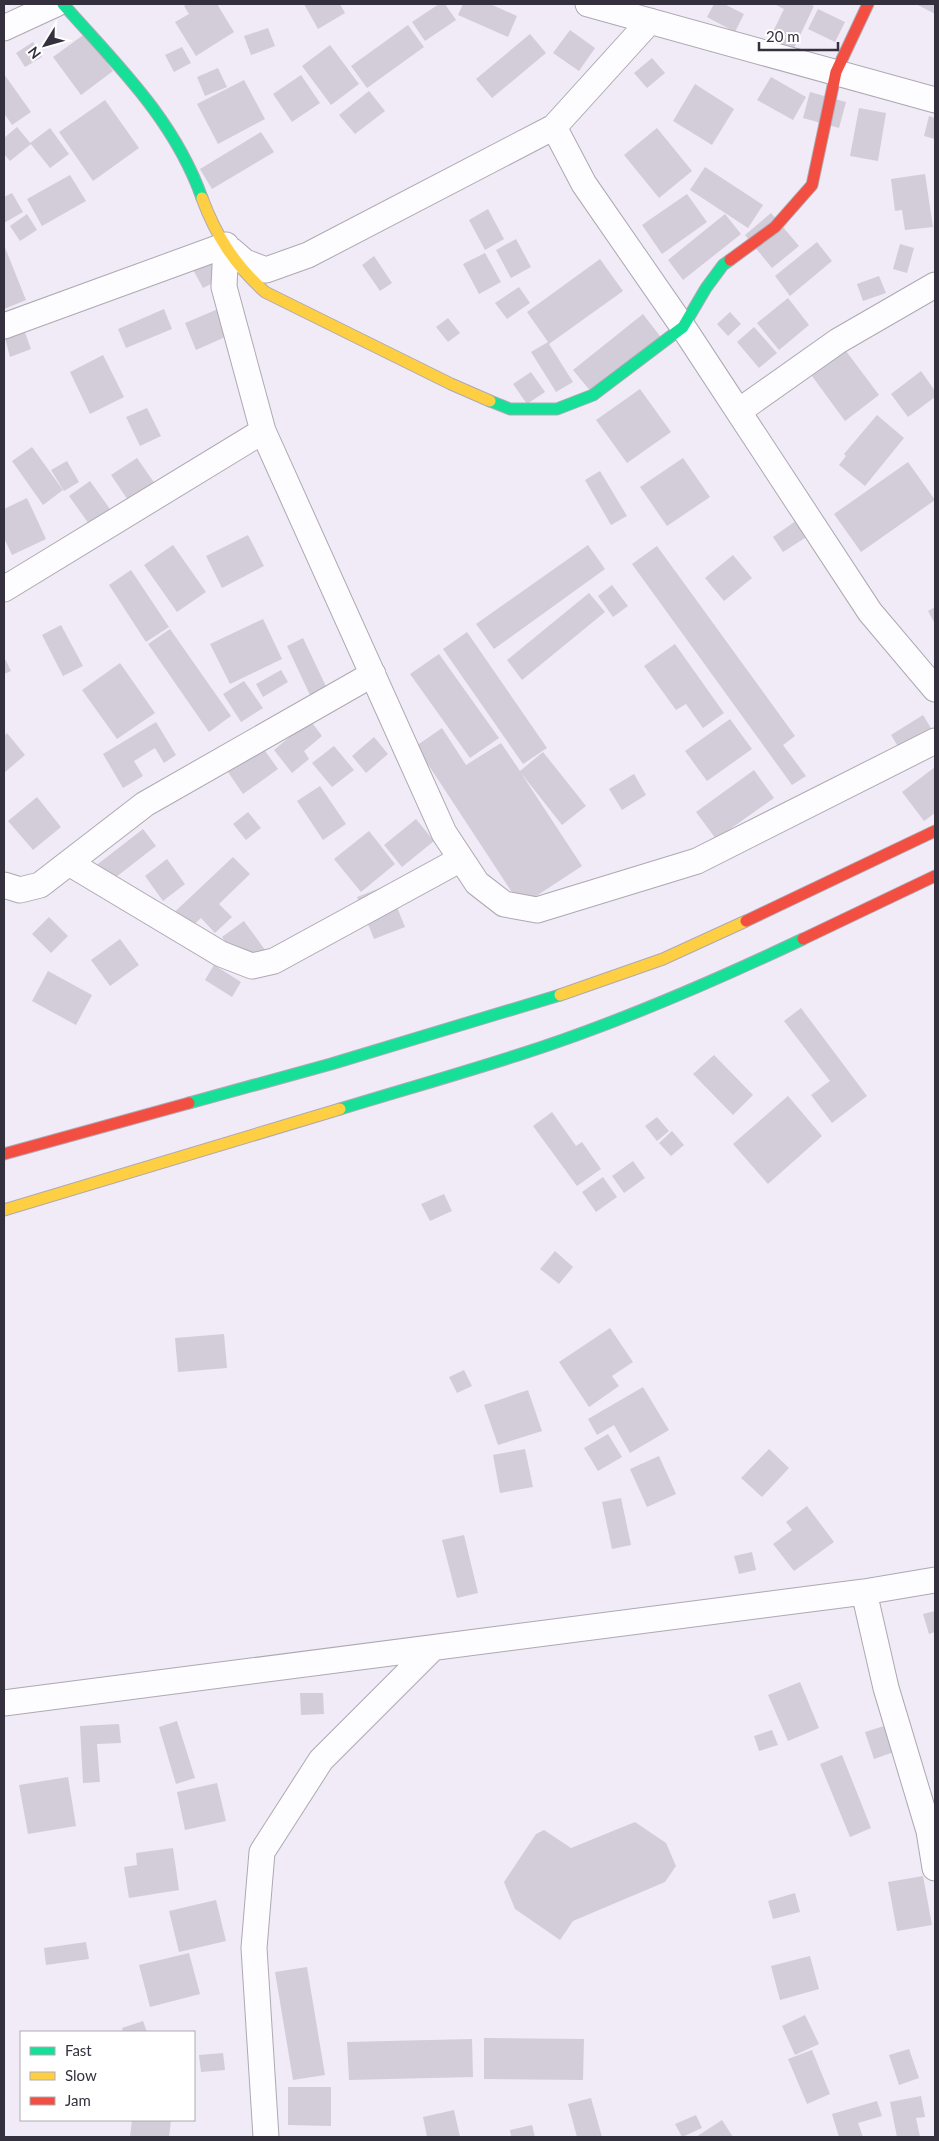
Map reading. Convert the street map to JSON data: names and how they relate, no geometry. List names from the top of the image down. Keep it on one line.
{"legend":["Fast","Slow","Jam"],"scale_bar":"20 m","north":"bottom left"}
